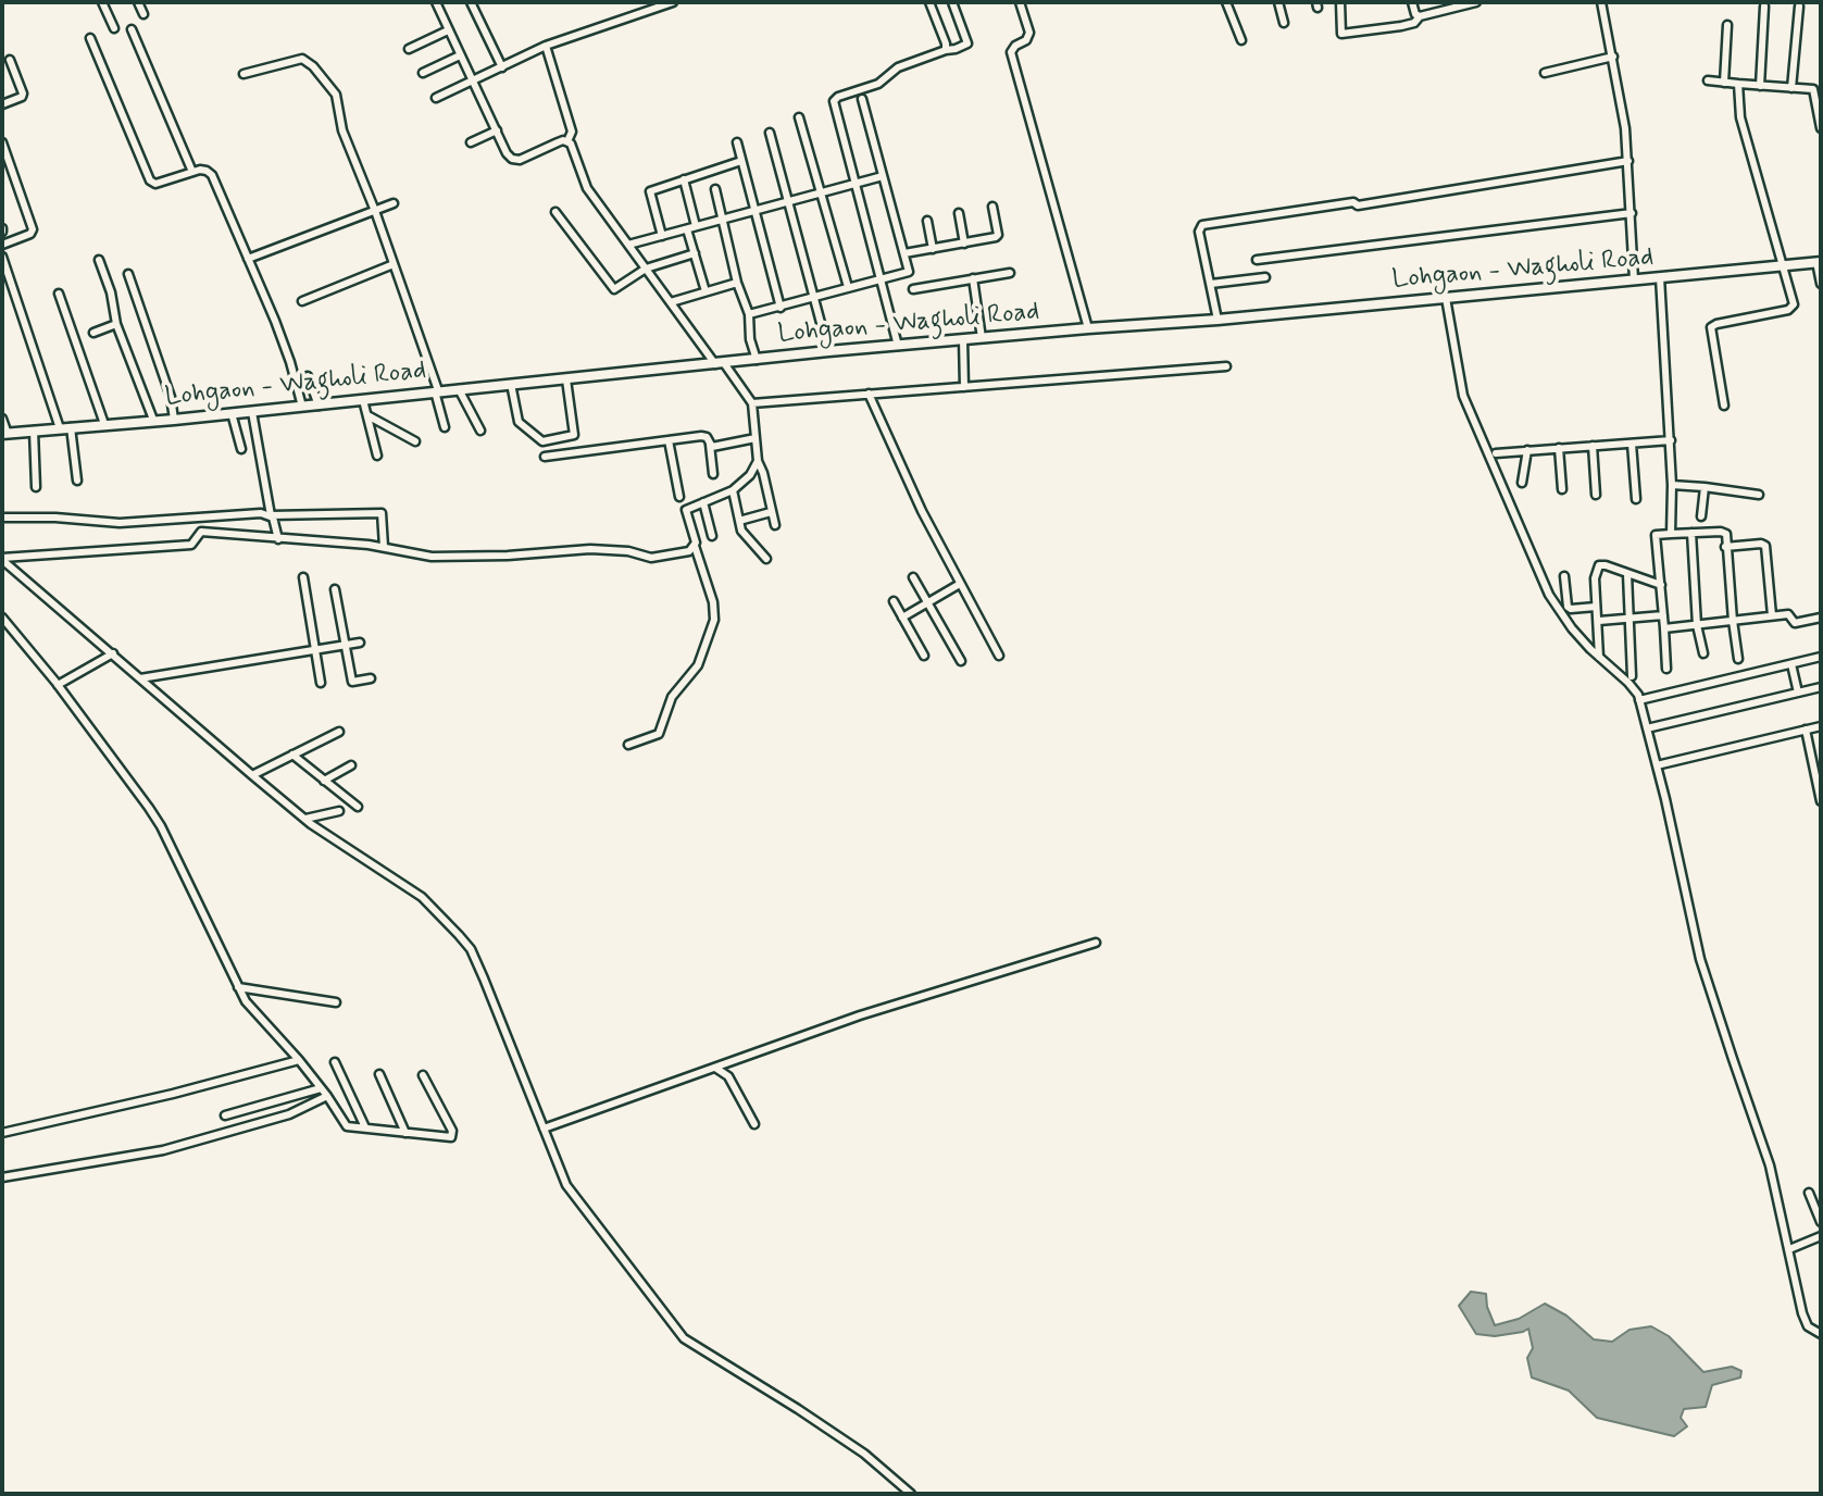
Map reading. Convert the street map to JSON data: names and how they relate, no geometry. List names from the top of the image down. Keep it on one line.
{"streets":{"main road":["Lohgaon - Wagholi Road"]}}
